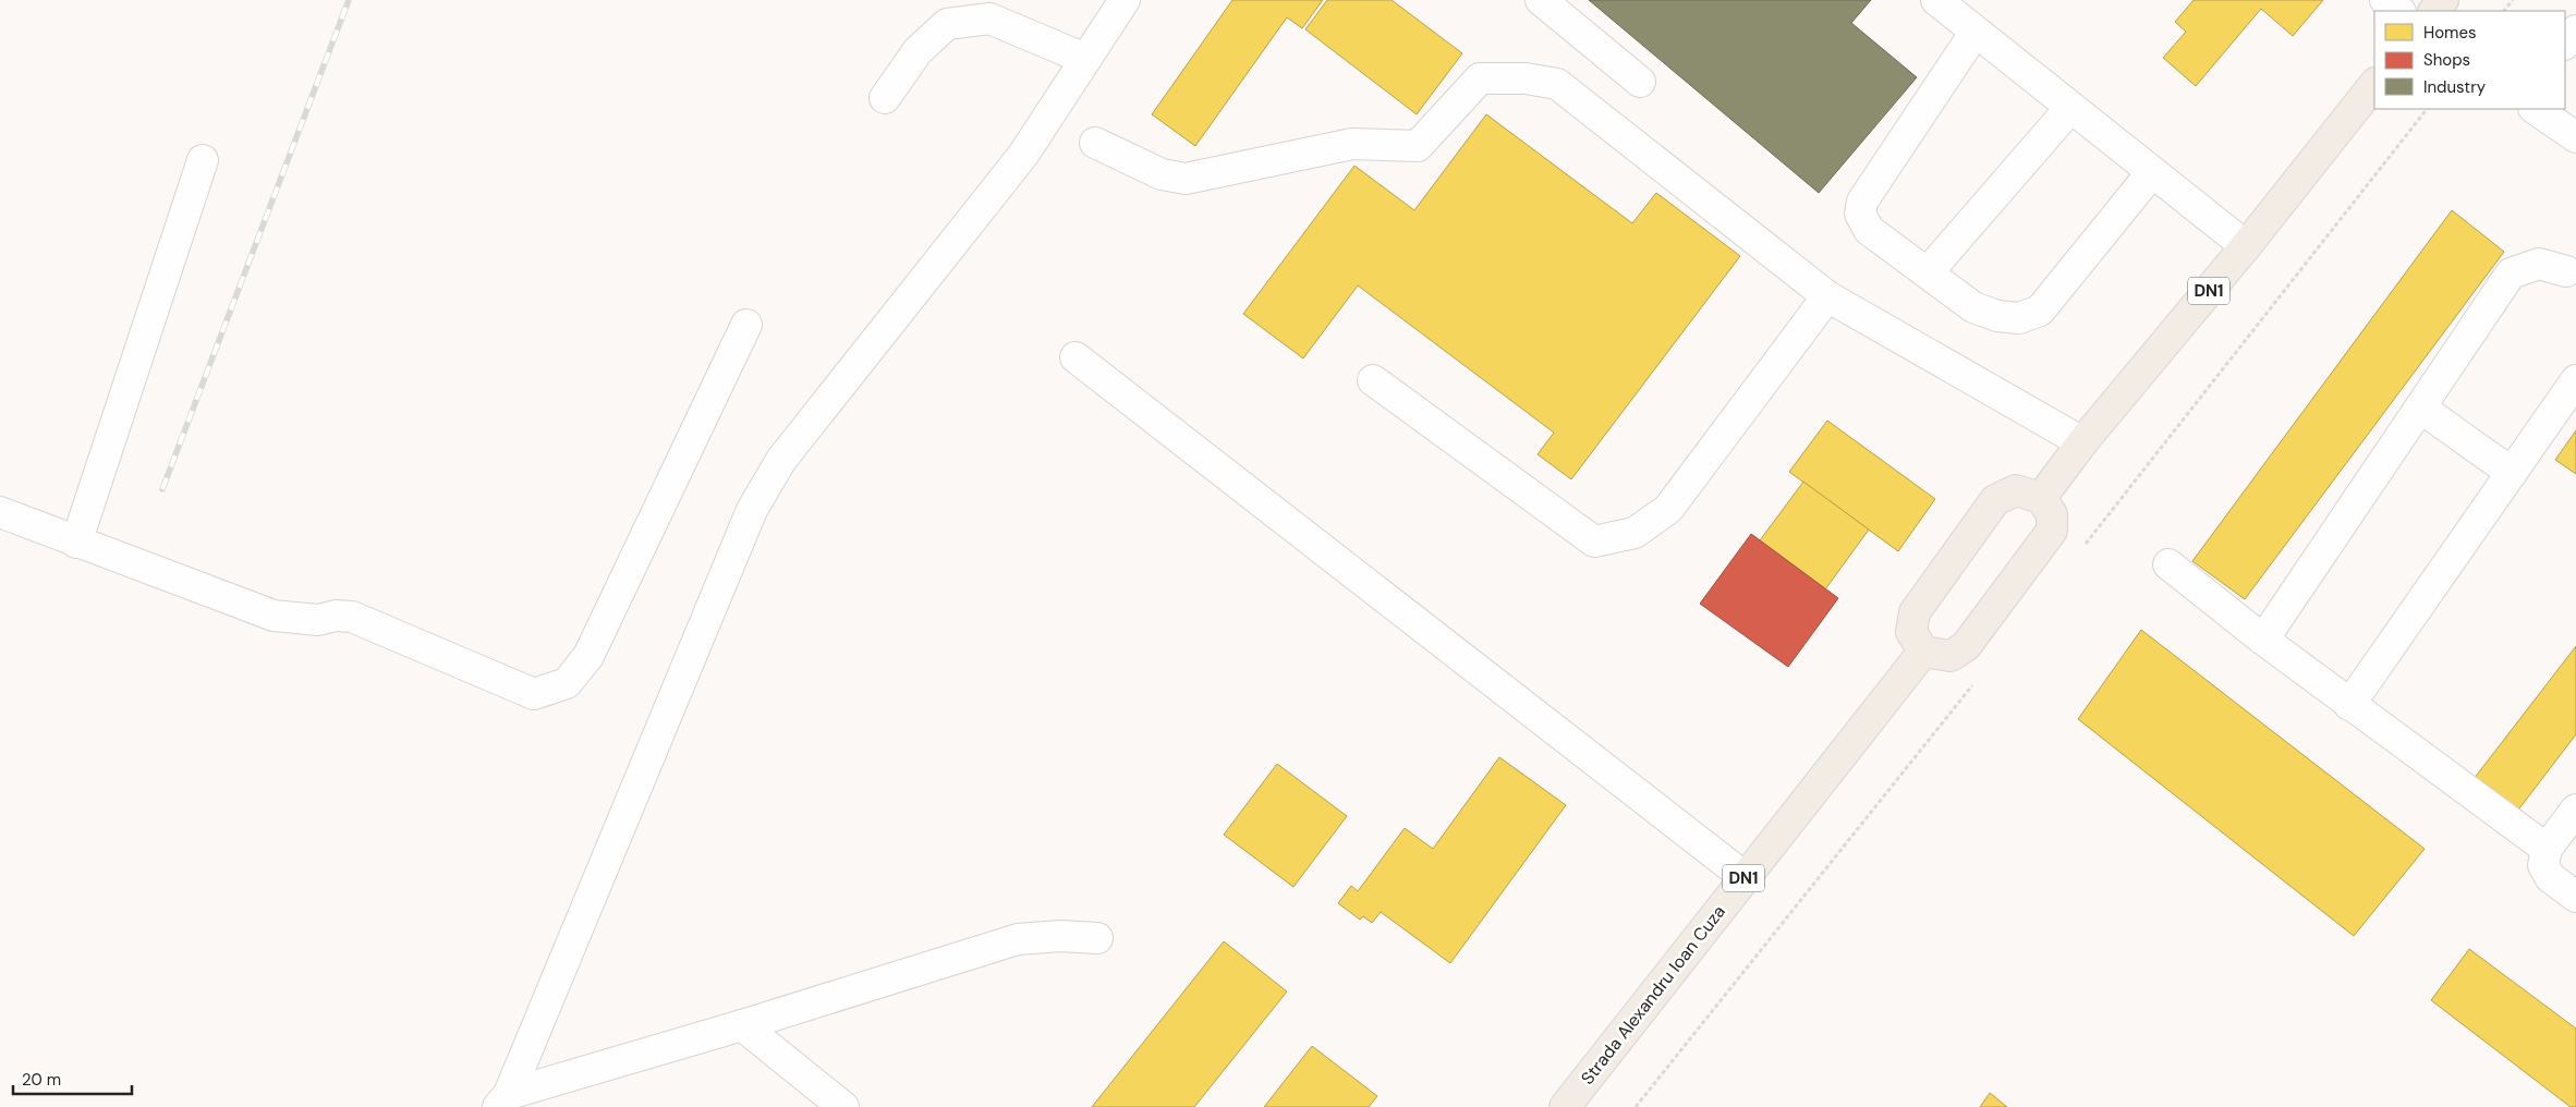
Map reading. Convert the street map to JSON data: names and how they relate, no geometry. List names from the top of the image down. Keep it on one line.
{"streets":{"main road":["DN1","Strada Alexandru Ioan Cuza"]},"legend":["Homes","Shops","Industry"],"scale_bar":"20 m"}
